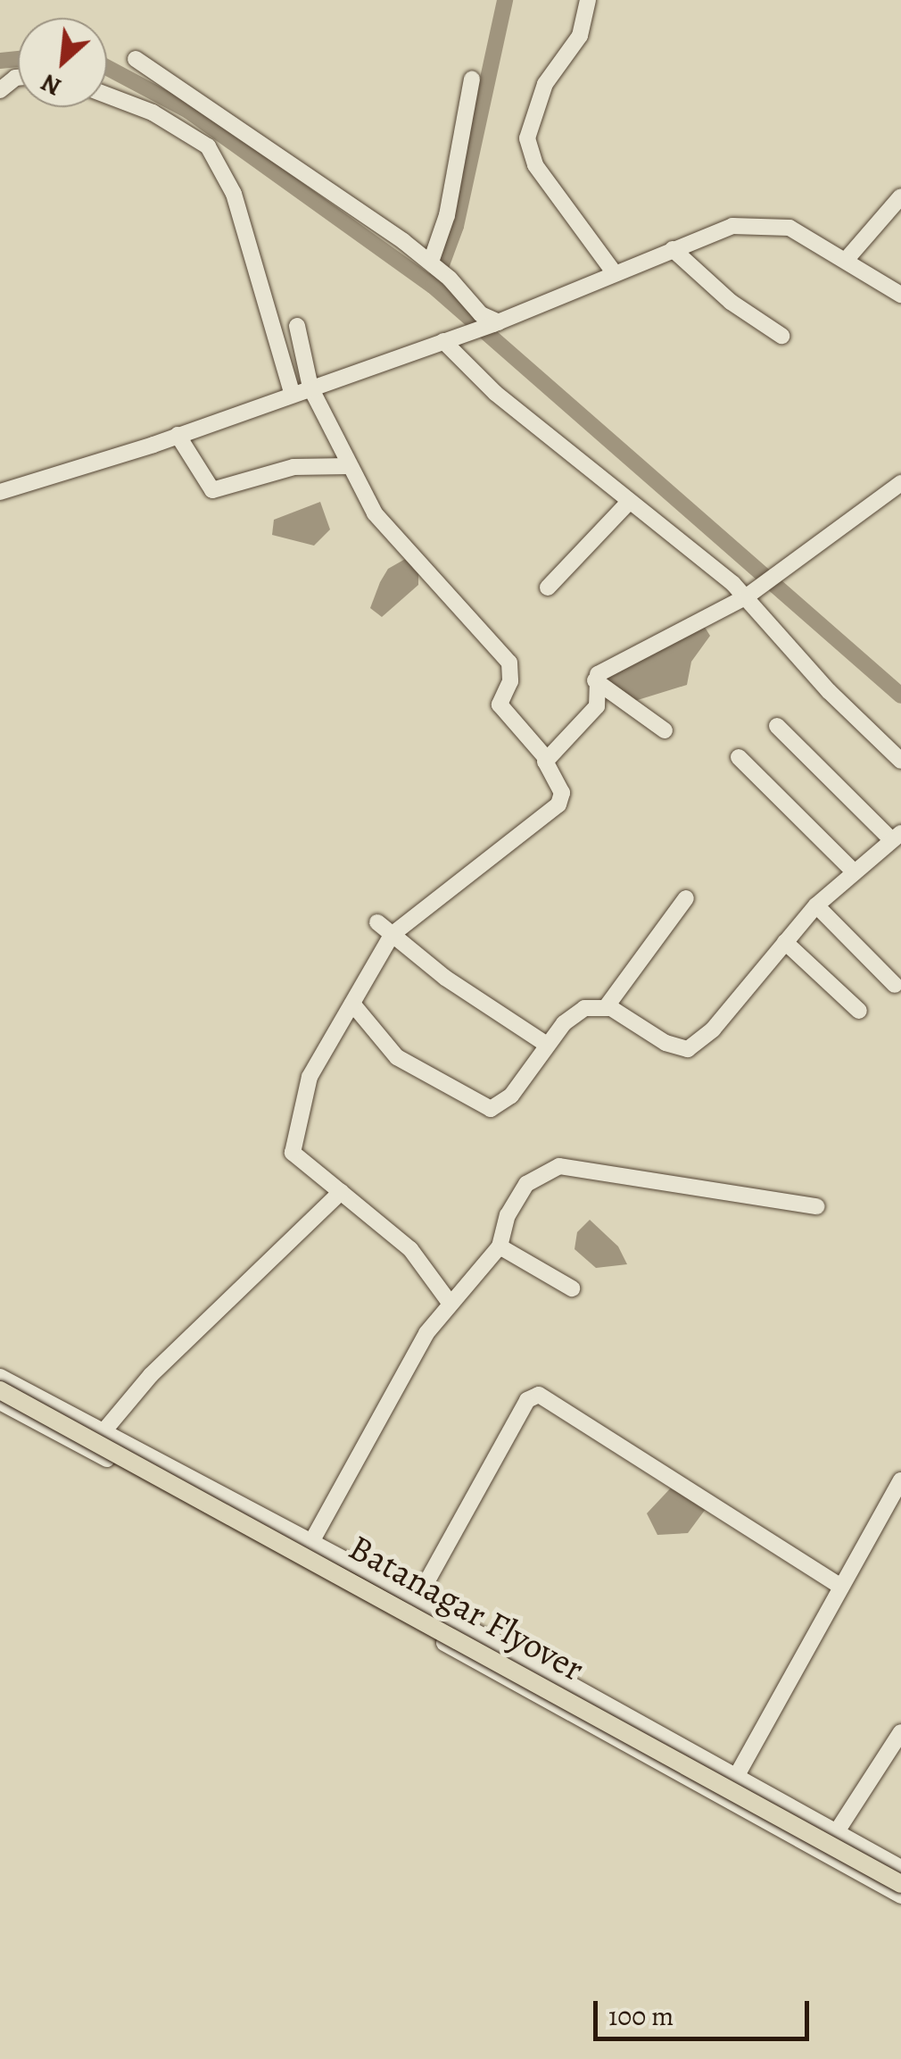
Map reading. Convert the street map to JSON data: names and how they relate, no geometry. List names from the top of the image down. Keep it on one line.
{"streets":{"main road":["Batanagar Flyover"]},"scale_bar":"100 m","north":"bottom left"}
